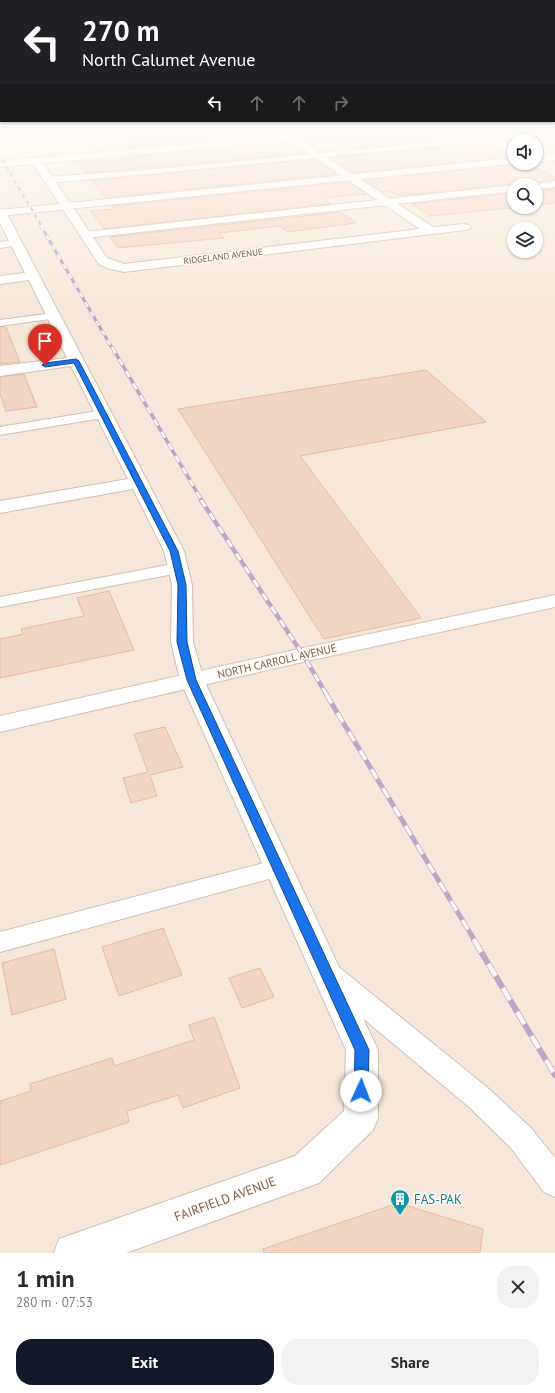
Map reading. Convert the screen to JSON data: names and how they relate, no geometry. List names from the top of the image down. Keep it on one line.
{"streets":{"street":["RIDGELAND AVENUE","NORTH CARROLL AVENUE","FAIRFIELD AVENUE"]},"places":{"building":["FAS-PAK"]},"page":{"turn":["270 m","North Calumet Avenue"],"heading":["1 min","280 m · 07:53"],"buttons":["Exit","Share"]}}
